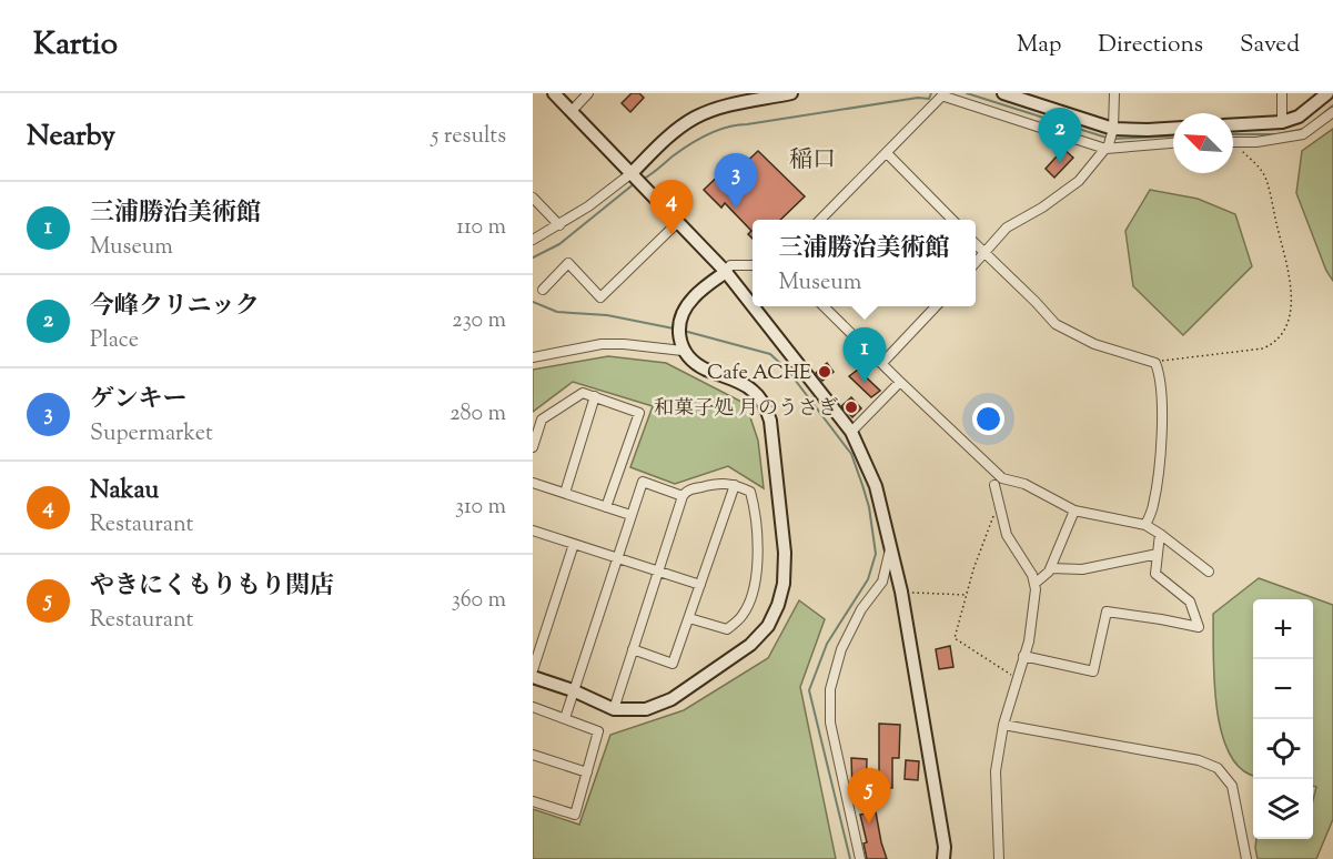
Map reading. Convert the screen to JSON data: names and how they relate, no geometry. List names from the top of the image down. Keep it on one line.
{"districts":["稲口"],"places":["Cafe ACHE","和菓子処 月のうさぎ"],"north":"top left","page":{"header":"Kartio","nav":["Map","Directions","Saved"],"heading":["Nearby","5 results"],"pins":["2","3","4","1","5"],"list":[{"mark":"1","name":"三浦勝治美術館","note":"Museum","value":"110 m"},{"mark":"2","name":"今峰クリニック","note":"Place","value":"230 m"},{"mark":"3","name":"ゲンキー","note":"Supermarket","value":"280 m"},{"mark":"4","name":"Nakau","note":"Restaurant","value":"310 m"},{"mark":"5","name":"やきにくもりもり関店","note":"Restaurant","value":"360 m"}],"popup":["三浦勝治美術館","Museum"],"map_buttons":["+","−"]}}
